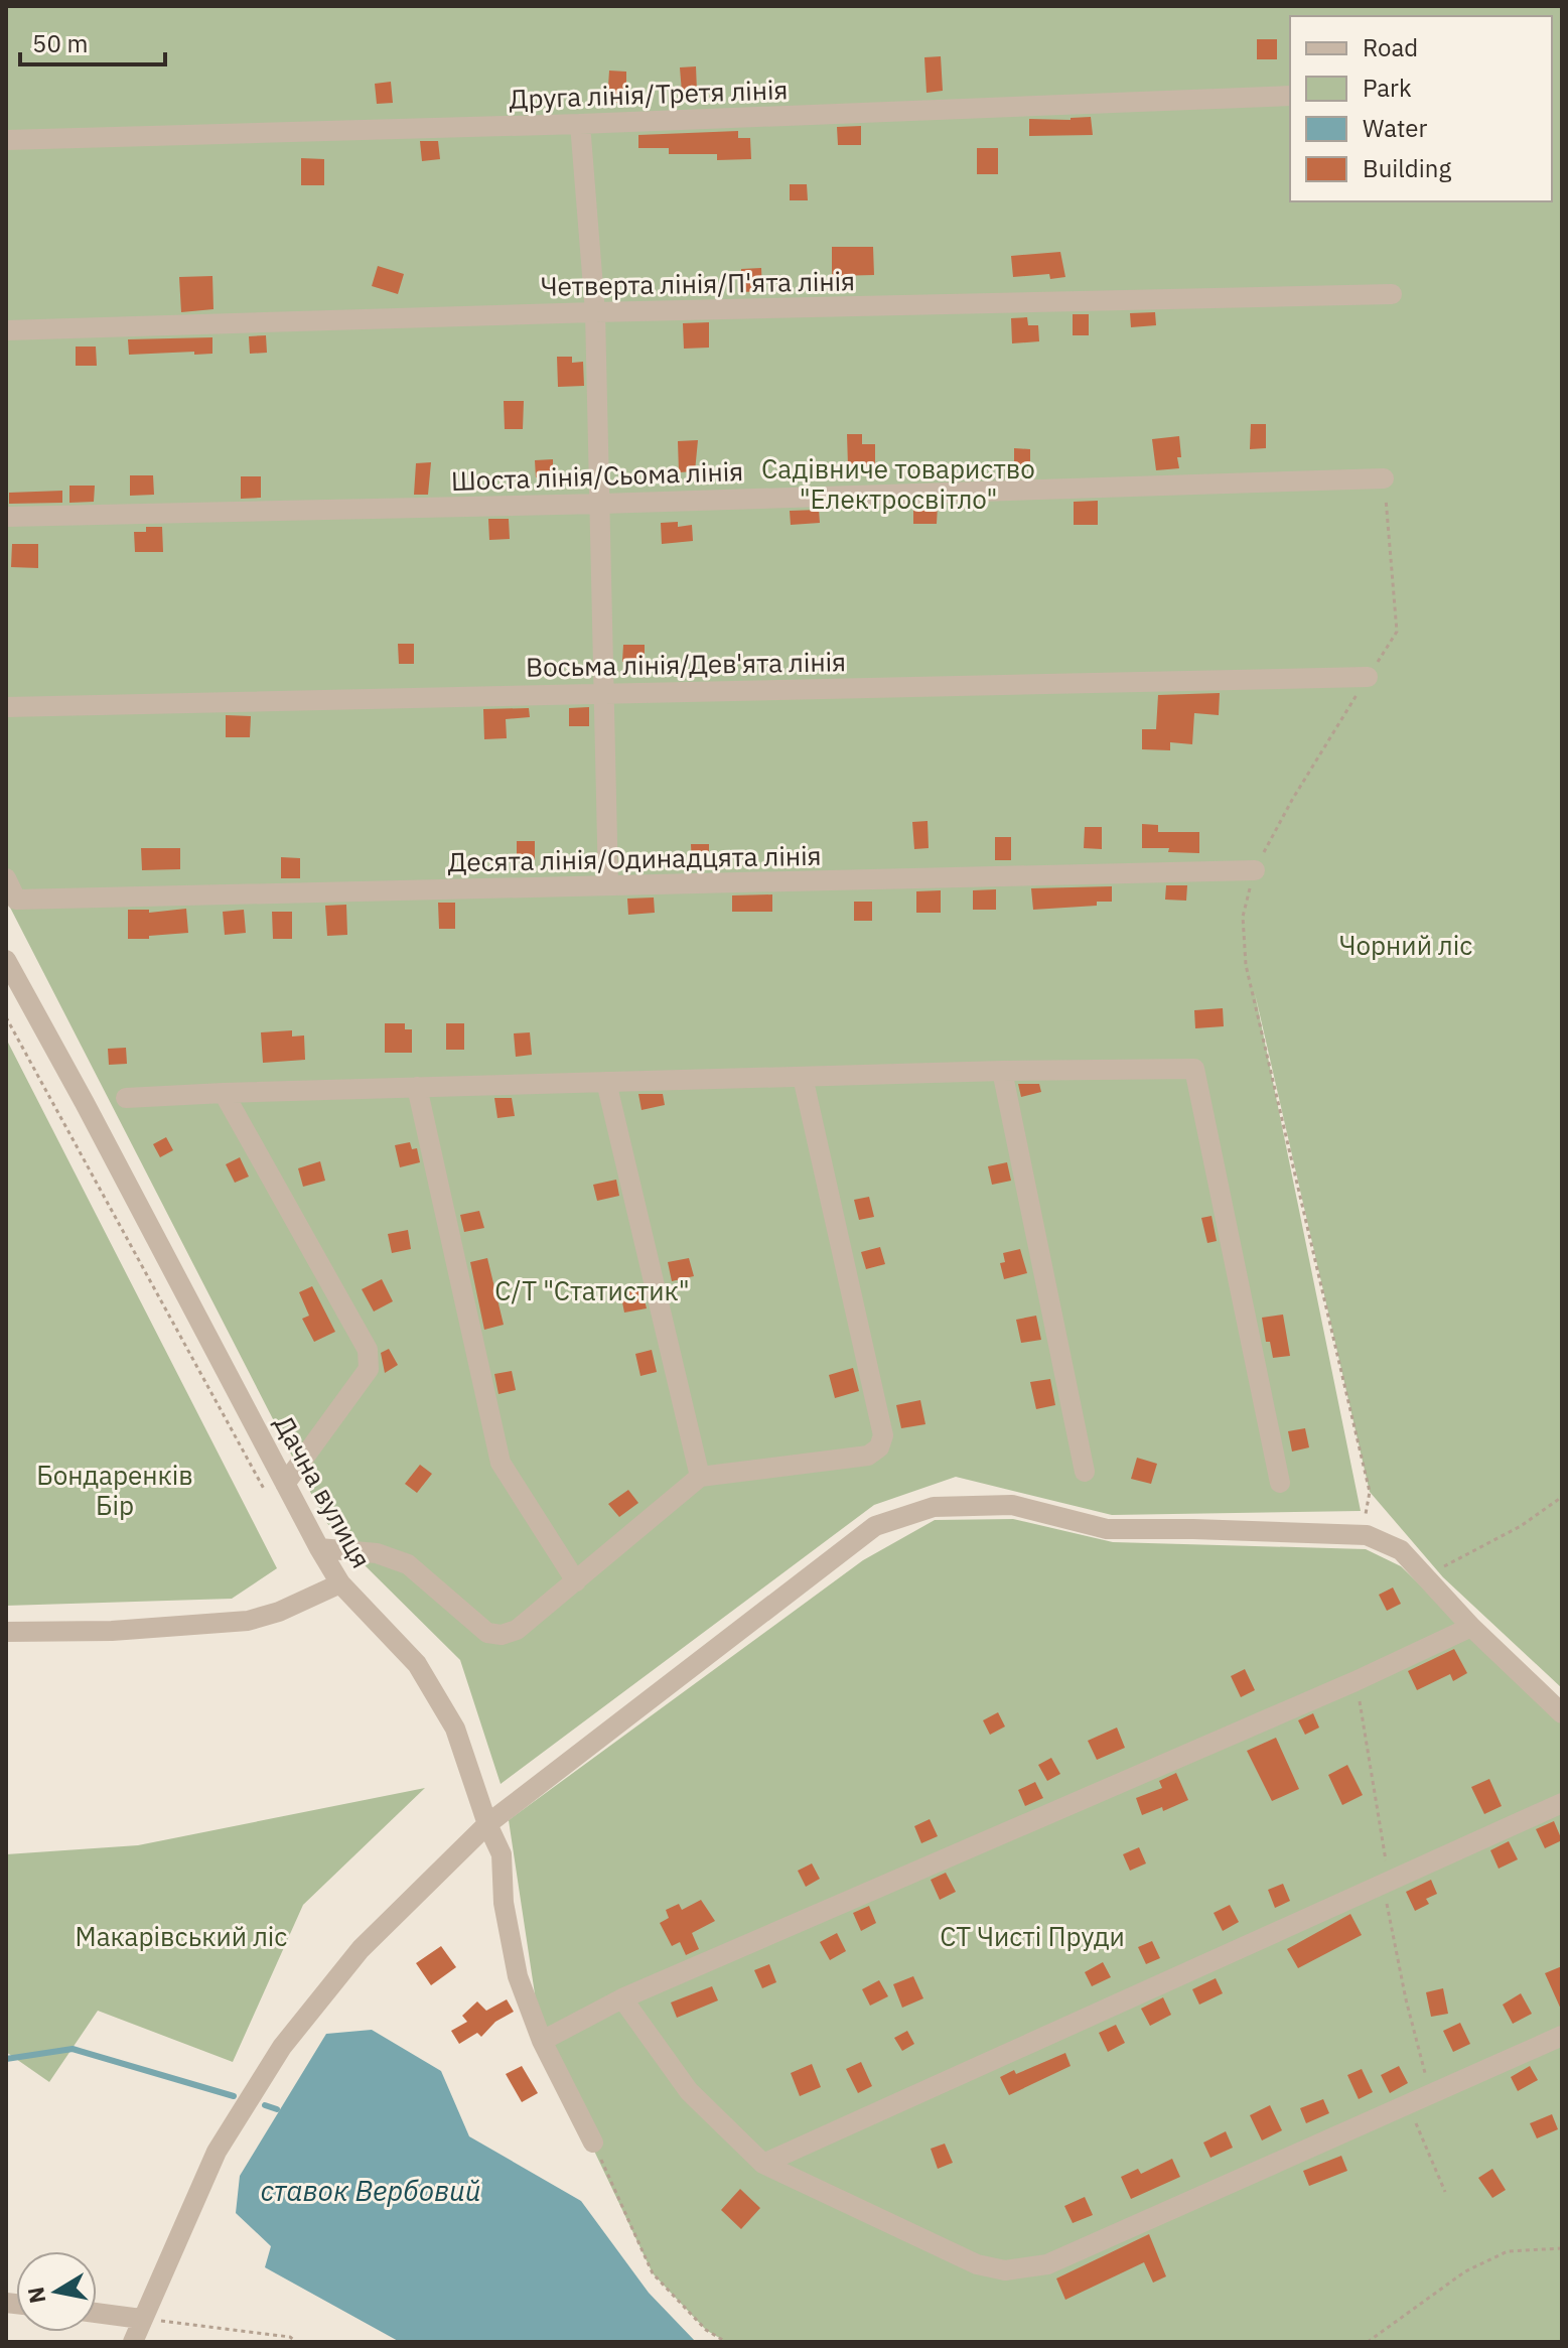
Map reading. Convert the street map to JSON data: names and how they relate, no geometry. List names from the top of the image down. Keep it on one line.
{"streets":{"street":["Друга лінія/Третя лінія","Четверта лінія/П'ята лінія","Шоста лінія/Сьома лінія","Восьма лінія/Дев'ята лінія","Десята лінія/Одинадцята лінія","Дачна вулиця"]},"water":["ставок Вербовий"],"parks":["Садівниче товариство \"Електросвітло\"","Чорний ліс","С/Т \"Статистик\"","Бондаренків Бір","Макарівський ліс","СТ Чисті Пруди"],"legend":["Road","Park","Water","Building"],"scale_bar":"50 m","north":"left"}
